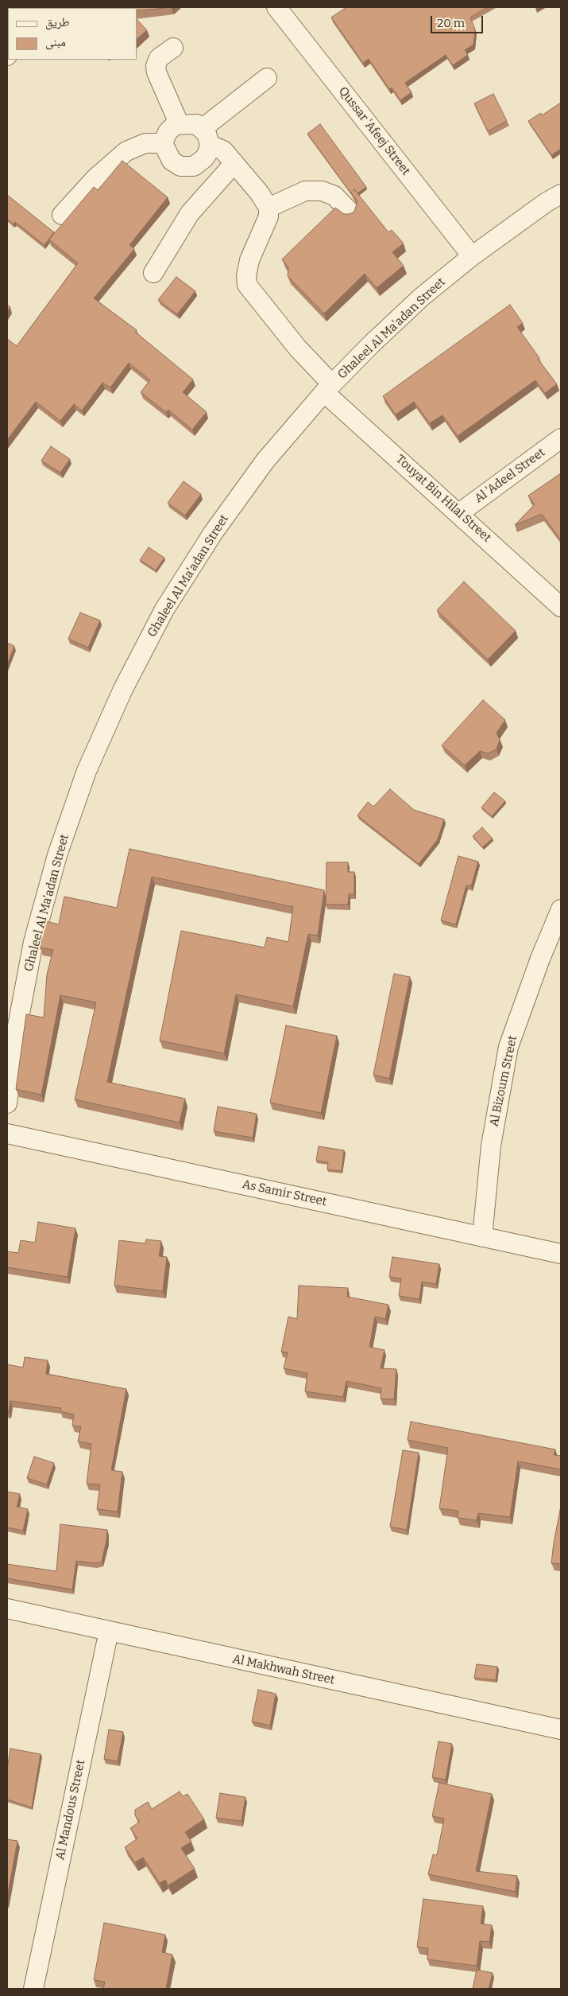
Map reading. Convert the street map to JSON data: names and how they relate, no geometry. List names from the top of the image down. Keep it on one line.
{"streets":{"street":["Qussar 'Afeej Street","Ghaleel Al Ma'adan Street","Al 'Adeel Street","Touyat Bin Hilal Street","Al Bizoum Street","As Samir Street","Al Makhwah Street","Al Mandous Street"]},"crossings":[["Qussar 'Afeej Street","Ghaleel Al Ma'adan Street"],["Ghaleel Al Ma'adan Street","Touyat Bin Hilal Street"],["Al 'Adeel Street","Touyat Bin Hilal Street"],["Al Bizoum Street","As Samir Street"],["Al Makhwah Street","Al Mandous Street"]],"legend":["طريق","مبنى"],"scale_bar":"20 m"}
